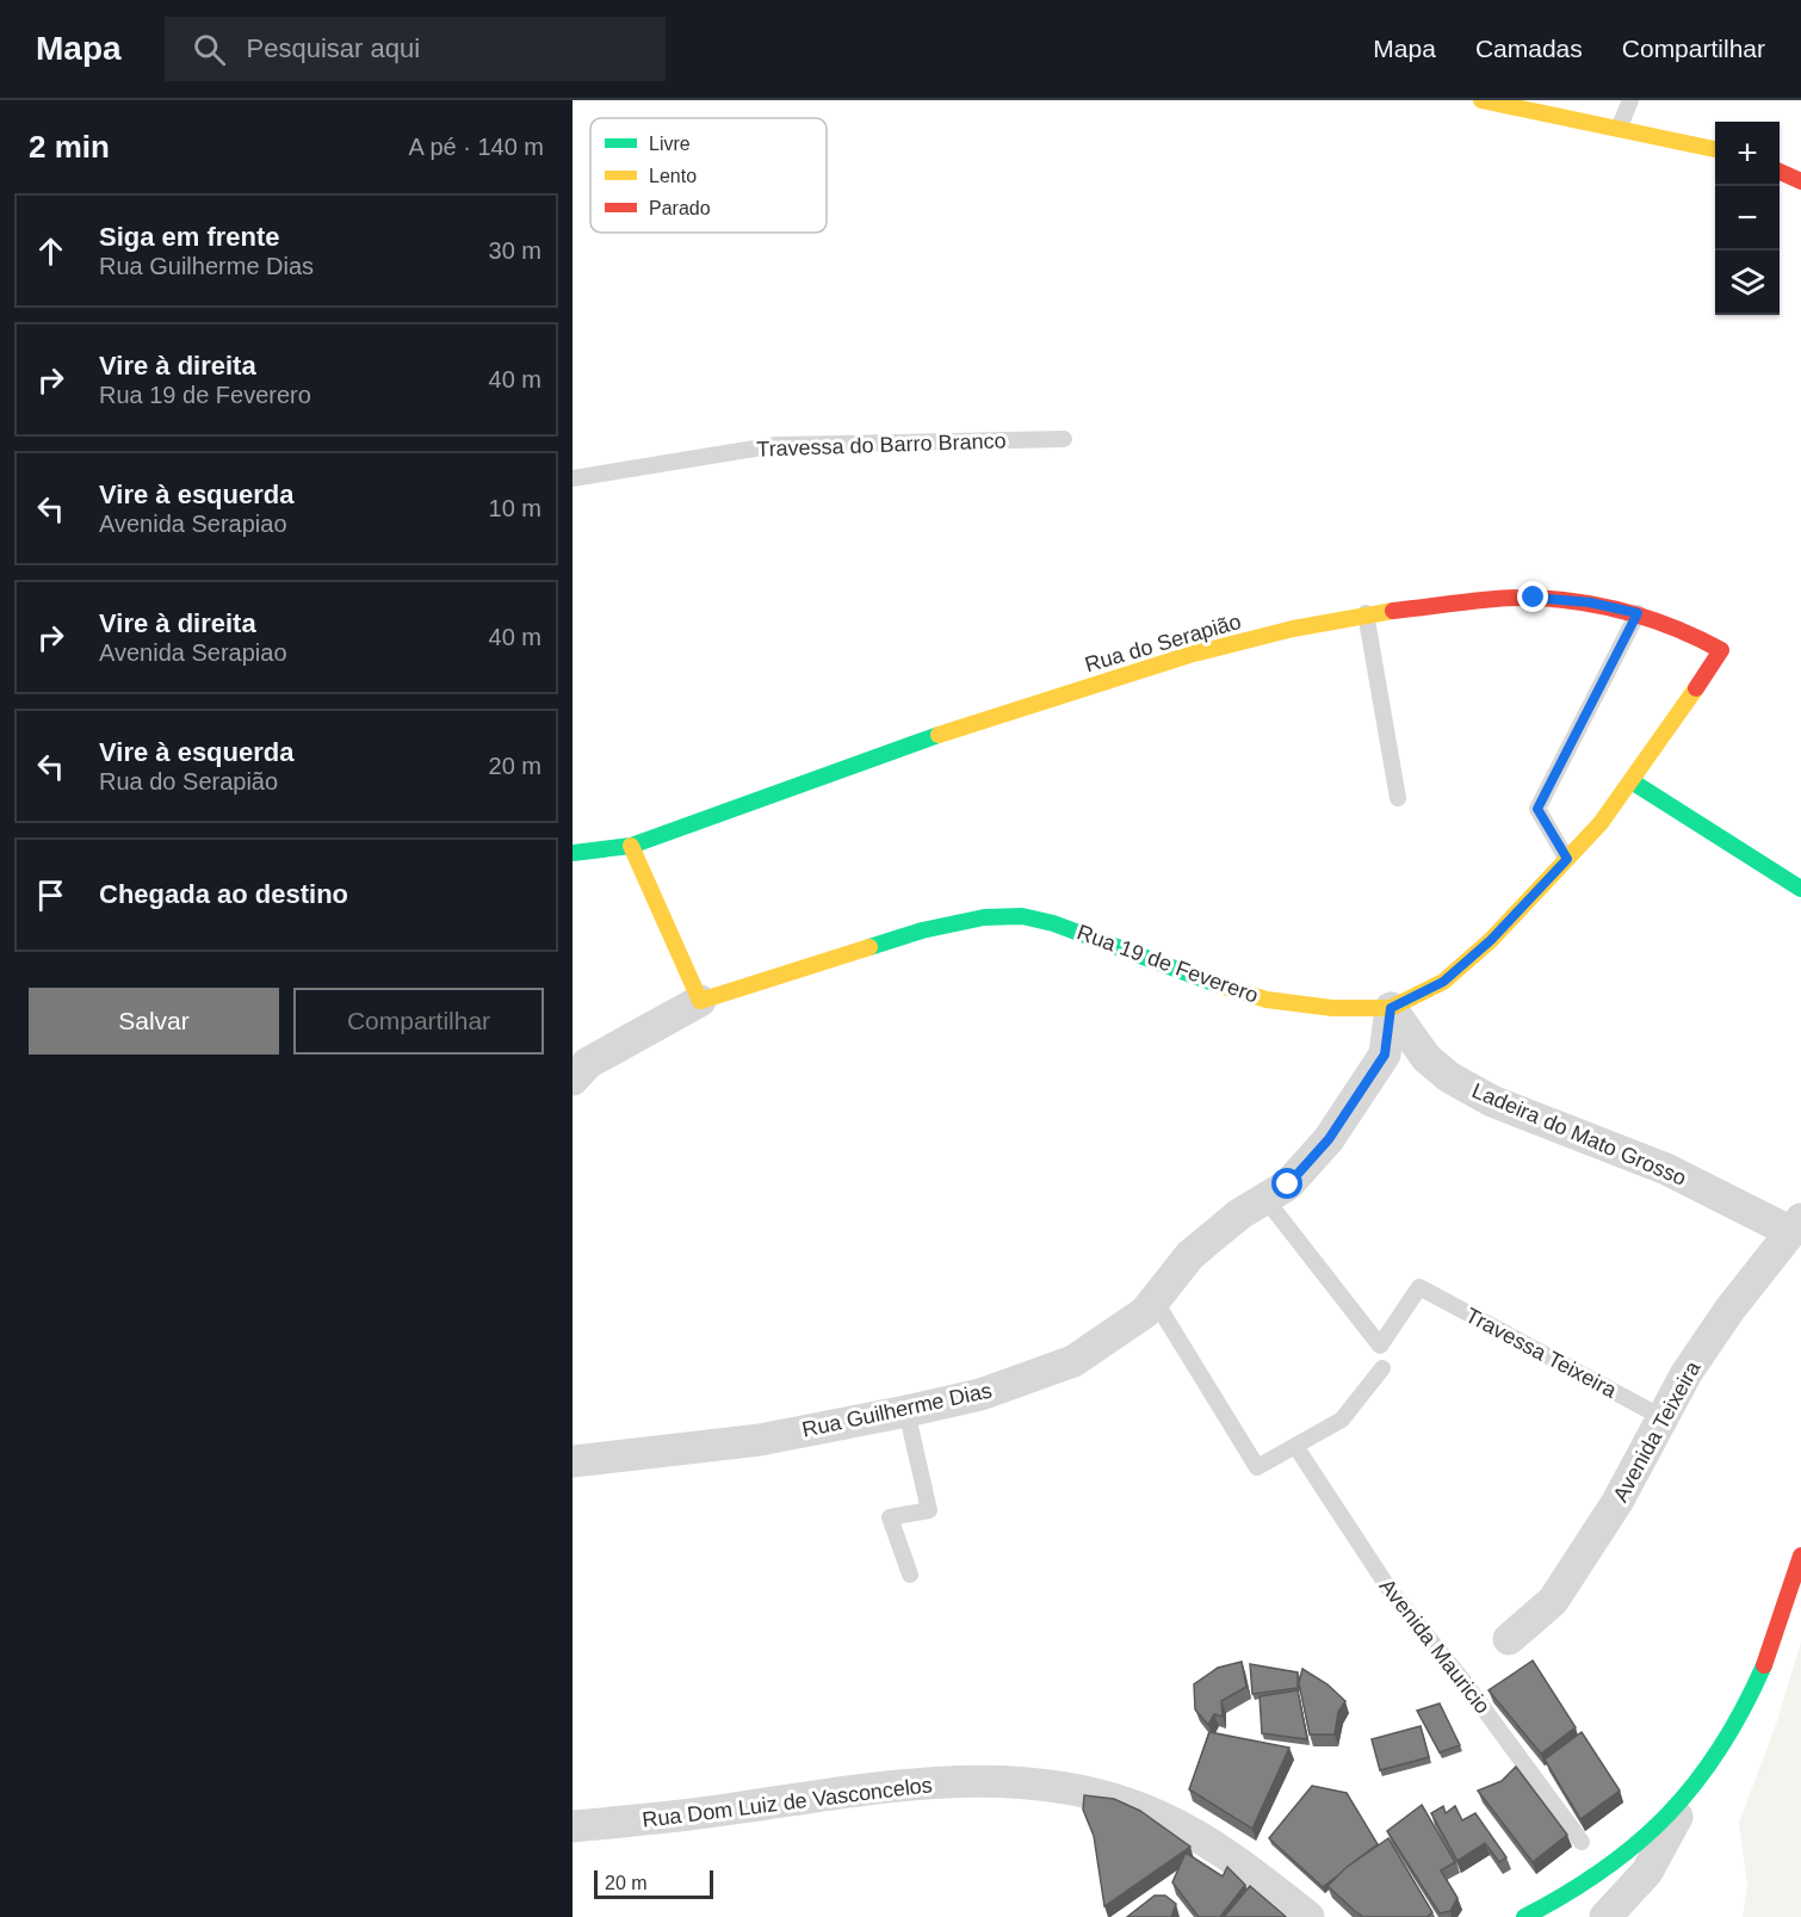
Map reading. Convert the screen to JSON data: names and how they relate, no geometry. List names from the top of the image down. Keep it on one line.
{"streets":{"street":["Rua do Serapião","Rua 19 de Feverero","Ladeira do Mato Grosso","Rua Guilherme Dias","Avenida Teixeira","Rua Dom Luiz de Vasconcelos"],"lane":["Travessa do Barro Branco","Travessa Teixeira","Avenida Mauricio"]},"crossings":[["Rua do Serapião","Rua 19 de Feverero"],["Rua 19 de Feverero","Ladeira do Mato Grosso"],["Rua 19 de Feverero","Rua Guilherme Dias"],["Ladeira do Mato Grosso","Rua Guilherme Dias"],["Ladeira do Mato Grosso","Avenida Teixeira"],["Travessa Teixeira","Rua Guilherme Dias"],["Travessa Teixeira","Avenida Teixeira"]],"legend":["Livre","Lento","Parado"],"scale_bar":"20 m","page":{"header":"Mapa","search":"Pesquisar aqui","nav":["Mapa","Camadas","Compartilhar"],"heading":["2 min","A pé · 140 m"],"map_buttons":["+","−"],"list":[["Siga em frente","Rua Guilherme Dias","30 m"],["Vire à direita","Rua 19 de Feverero","40 m"],["Vire à esquerda","Avenida Serapiao","10 m"],["Vire à direita","Avenida Serapiao","40 m"],["Vire à esquerda","Rua do Serapião","20 m"],"Chegada ao destino"],"buttons":["Salvar","Compartilhar"],"scale":"20 m"}}
